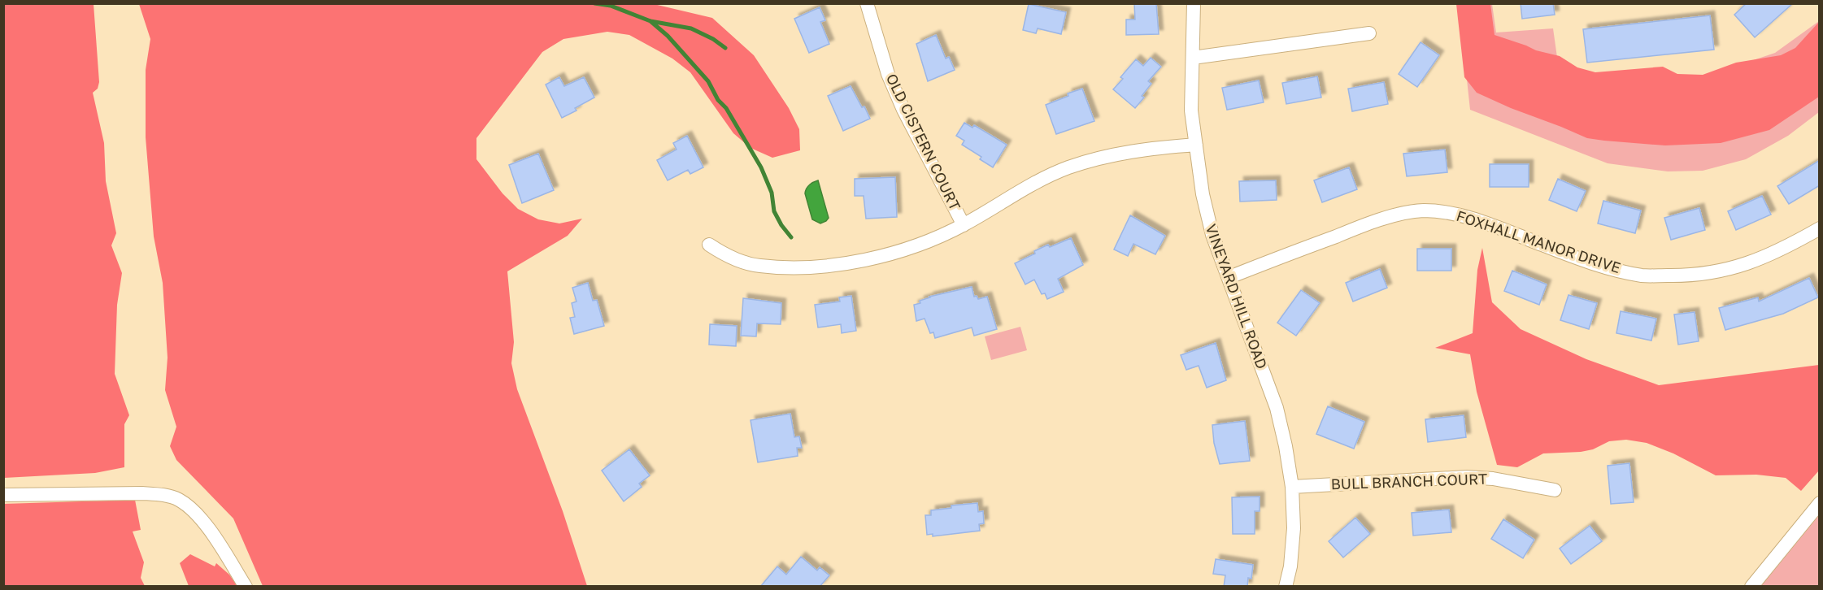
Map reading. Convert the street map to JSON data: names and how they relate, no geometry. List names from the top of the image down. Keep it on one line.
{"streets":{"street":["OLD CISTERN COURT","FOXHALL MANOR DRIVE","VINEYARD HILL ROAD","BULL BRANCH COURT"]},"crossings":[["FOXHALL MANOR DRIVE","VINEYARD HILL ROAD"],["VINEYARD HILL ROAD","BULL BRANCH COURT"]]}
